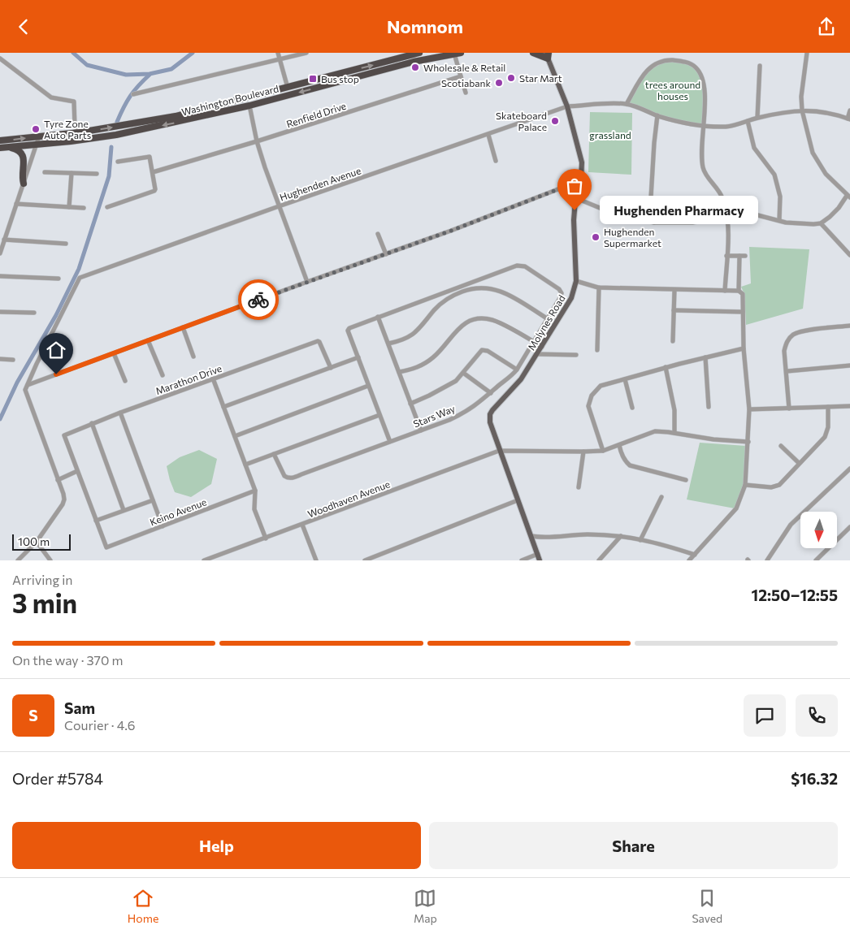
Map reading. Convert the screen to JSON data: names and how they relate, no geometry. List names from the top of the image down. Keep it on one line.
{"streets":{"highway":["Washington Boulevard"],"main road":["Molynes Road"],"street":["Renfield Drive","Hughenden Avenue","Marathon Drive","Stars Way","Woodhaven Avenue","Keino Avenue"]},"crossings":[["Hughenden Avenue","Molynes Road"],["Molynes Road","Woodhaven Avenue"],["Marathon Drive","Keino Avenue"]],"parks":["trees around houses","grassland"],"places":{"other":["Wholesale & Retail","Star Mart","Scotiabank","Skateboard Palace","Tyre Zone Auto Parts","Hughenden Pharmacy","Hughenden Supermarket"],"transit":["Bus stop"]},"scale_bar":"100 m","north":"bottom","page":{"header":"Nomnom","bubble":"Hughenden Pharmacy","scale":"100 m","heading":["3 min","Arriving in","12:50–12:55"],"panel":["Sam","Courier · 4.6","Order #5784","$16.32"],"bar":"On the way · 370 m","round":"S","buttons":["Help","Share"],"tabs":["Home","Map","Saved"]}}
